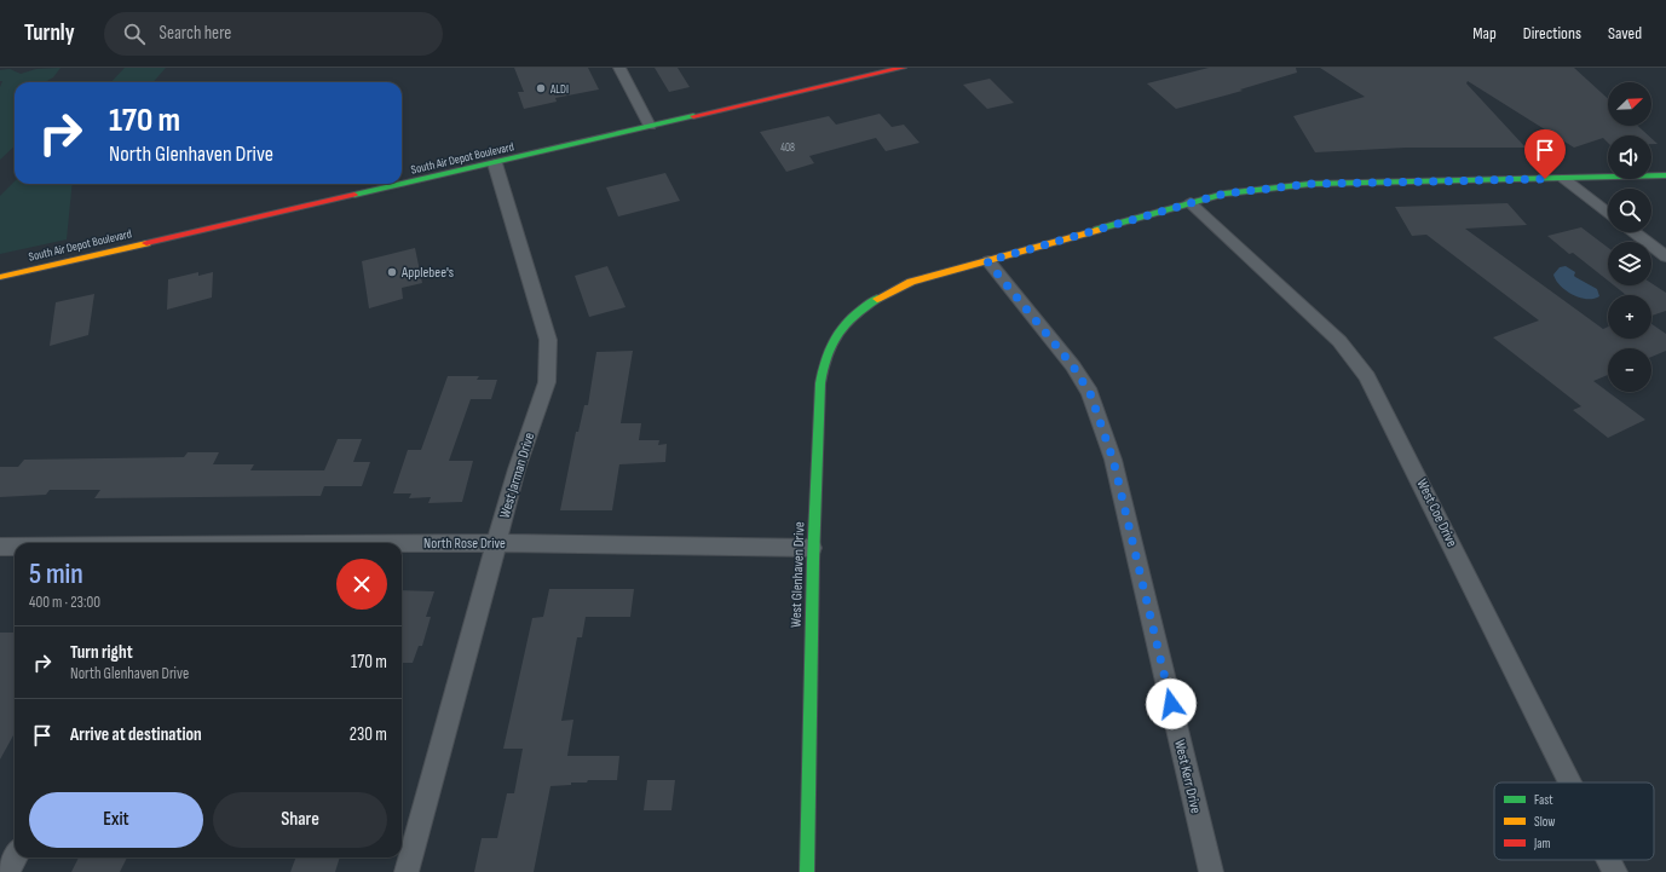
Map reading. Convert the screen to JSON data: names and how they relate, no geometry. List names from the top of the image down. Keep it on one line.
{"streets":{"street":["South Air Depot Boulevard","West Jarman Drive","West Coe Drive","North Rose Drive","West Glenhaven Drive","West Kerr Drive"]},"crossings":[["South Air Depot Boulevard","West Jarman Drive"],["West Jarman Drive","North Rose Drive"],["West Coe Drive","West Glenhaven Drive"],["North Rose Drive","West Glenhaven Drive"],["West Glenhaven Drive","West Kerr Drive"]],"places":["ALDI","Applebee's"],"house_numbers":["408"],"legend":["Fast","Slow","Jam"],"north":"top right","page":{"header":"Turnly","search":"Search here","nav":["Map","Directions","Saved"],"map_buttons":["+","−"],"turn":["170 m","North Glenhaven Drive"],"heading":["5 min","400 m · 23:00"],"list":[{"name":"Turn right","note":"North Glenhaven Drive","value":"170 m"},{"name":"Arrive at destination","value":"230 m"}],"buttons":["Exit","Share"]}}
